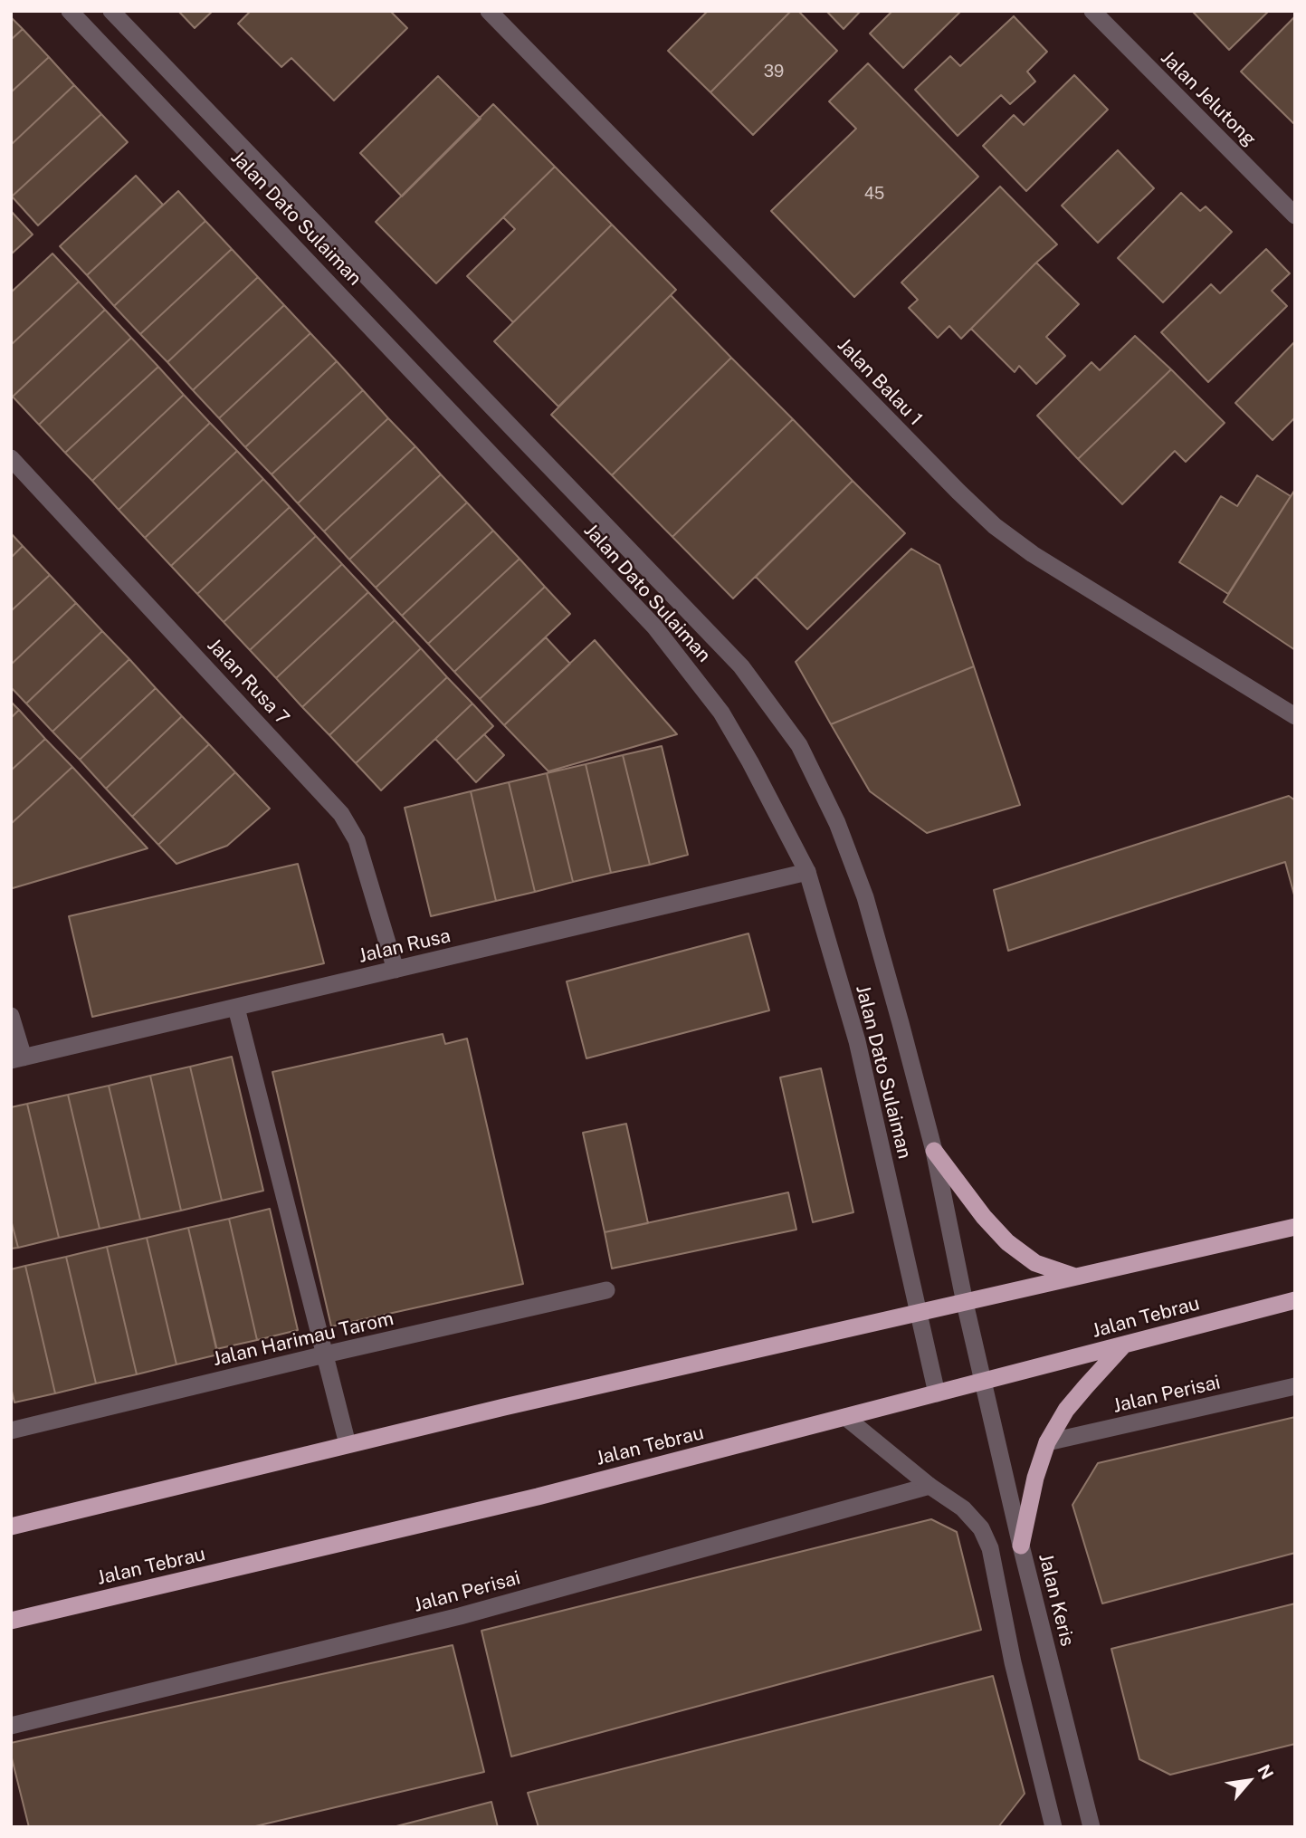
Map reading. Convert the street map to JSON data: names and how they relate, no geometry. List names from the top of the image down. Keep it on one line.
{"streets":{"highway":["Jalan Tebrau"],"street":["Jalan Jelutong","Jalan Dato Sulaiman","Jalan Balau 1","Jalan Rusa 7","Jalan Rusa","Jalan Harimau Tarom","Jalan Perisai","Jalan Keris"]},"crossings":[["Jalan Dato Sulaiman","Jalan Rusa"],["Jalan Dato Sulaiman","Jalan Tebrau"],["Jalan Dato Sulaiman","Jalan Keris"],["Jalan Rusa 7","Jalan Rusa"],["Jalan Tebrau","Jalan Keris"]],"house_numbers":["39","45"],"north":"top right"}
